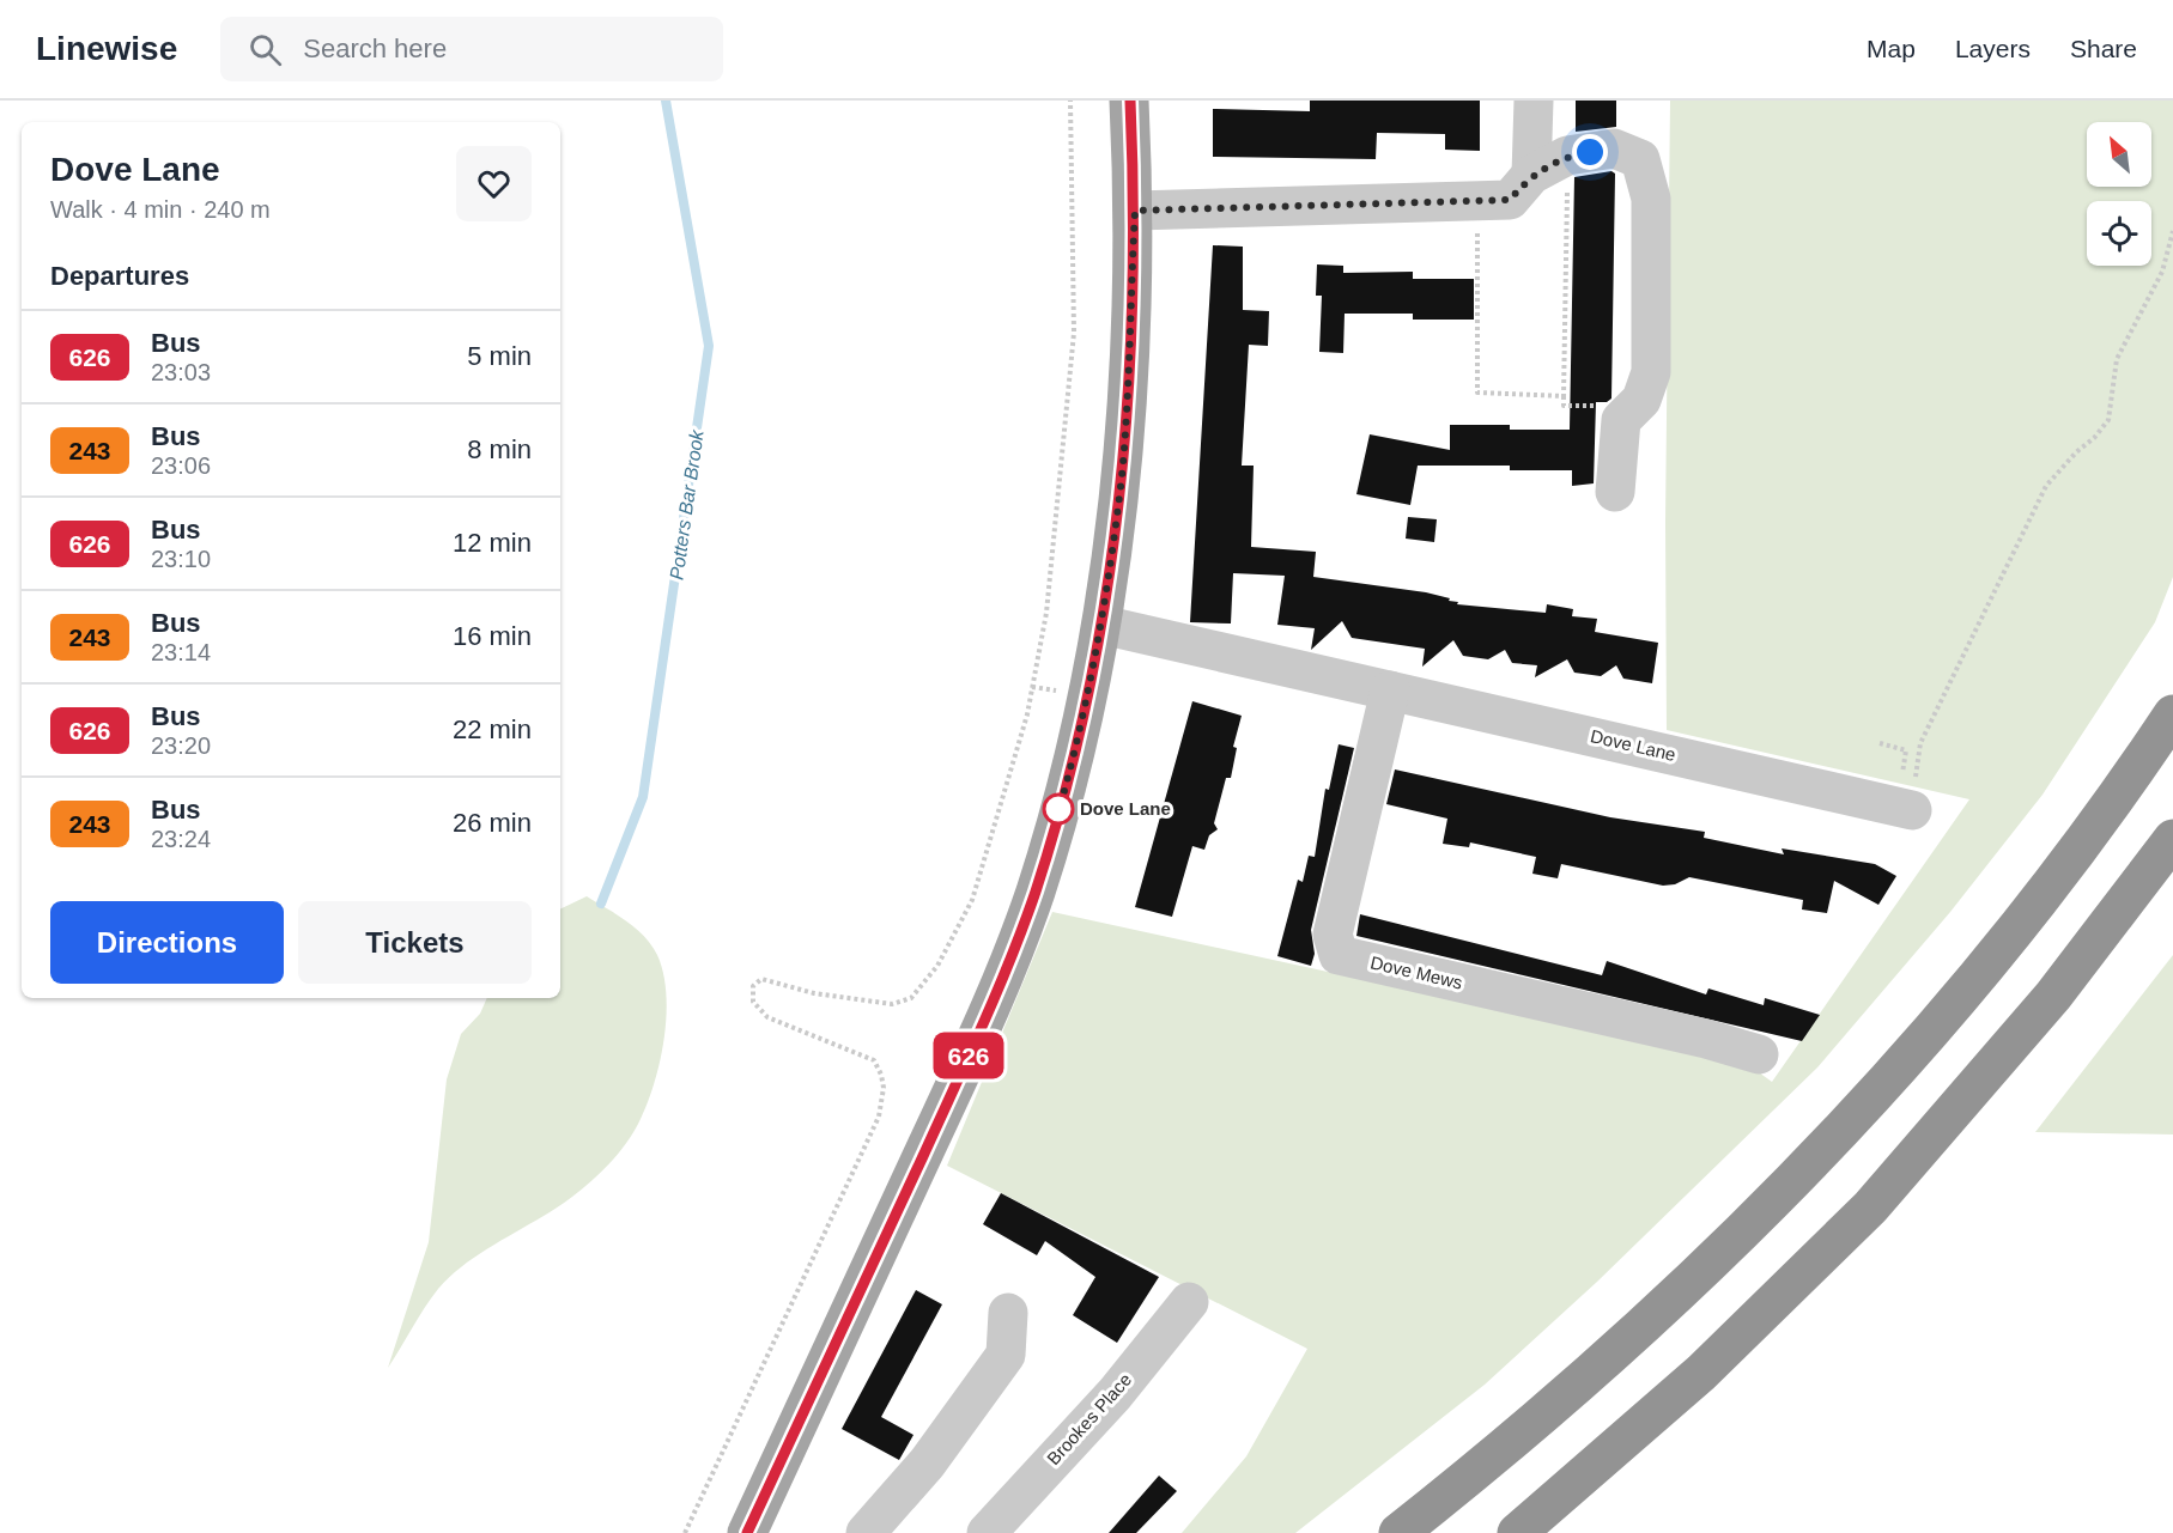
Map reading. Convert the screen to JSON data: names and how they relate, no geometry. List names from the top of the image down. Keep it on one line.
{"streets":{"street":["Dove Lane","Dove Mews","Brookes Place"]},"crossings":[["Dove Lane","Dove Mews"]],"water":["Potters Bar Brook"],"places":["Dove Lane"],"lines":["bus line 626"],"north":"top left","page":{"header":"Linewise","search":"Search here","nav":["Map","Layers","Share"],"on_map":"626","heading":[["Dove Lane","Walk · 4 min · 240 m"],"Departures"],"list":[{"mark":"626","name":"Bus","note":"23:03","value":"5 min"},{"mark":"243","name":"Bus","note":"23:06","value":"8 min"},{"mark":"626","name":"Bus","note":"23:10","value":"12 min"},{"mark":"243","name":"Bus","note":"23:14","value":"16 min"},{"mark":"626","name":"Bus","note":"23:20","value":"22 min"},{"mark":"243","name":"Bus","note":"23:24","value":"26 min"}],"buttons":["Directions","Tickets"]}}
